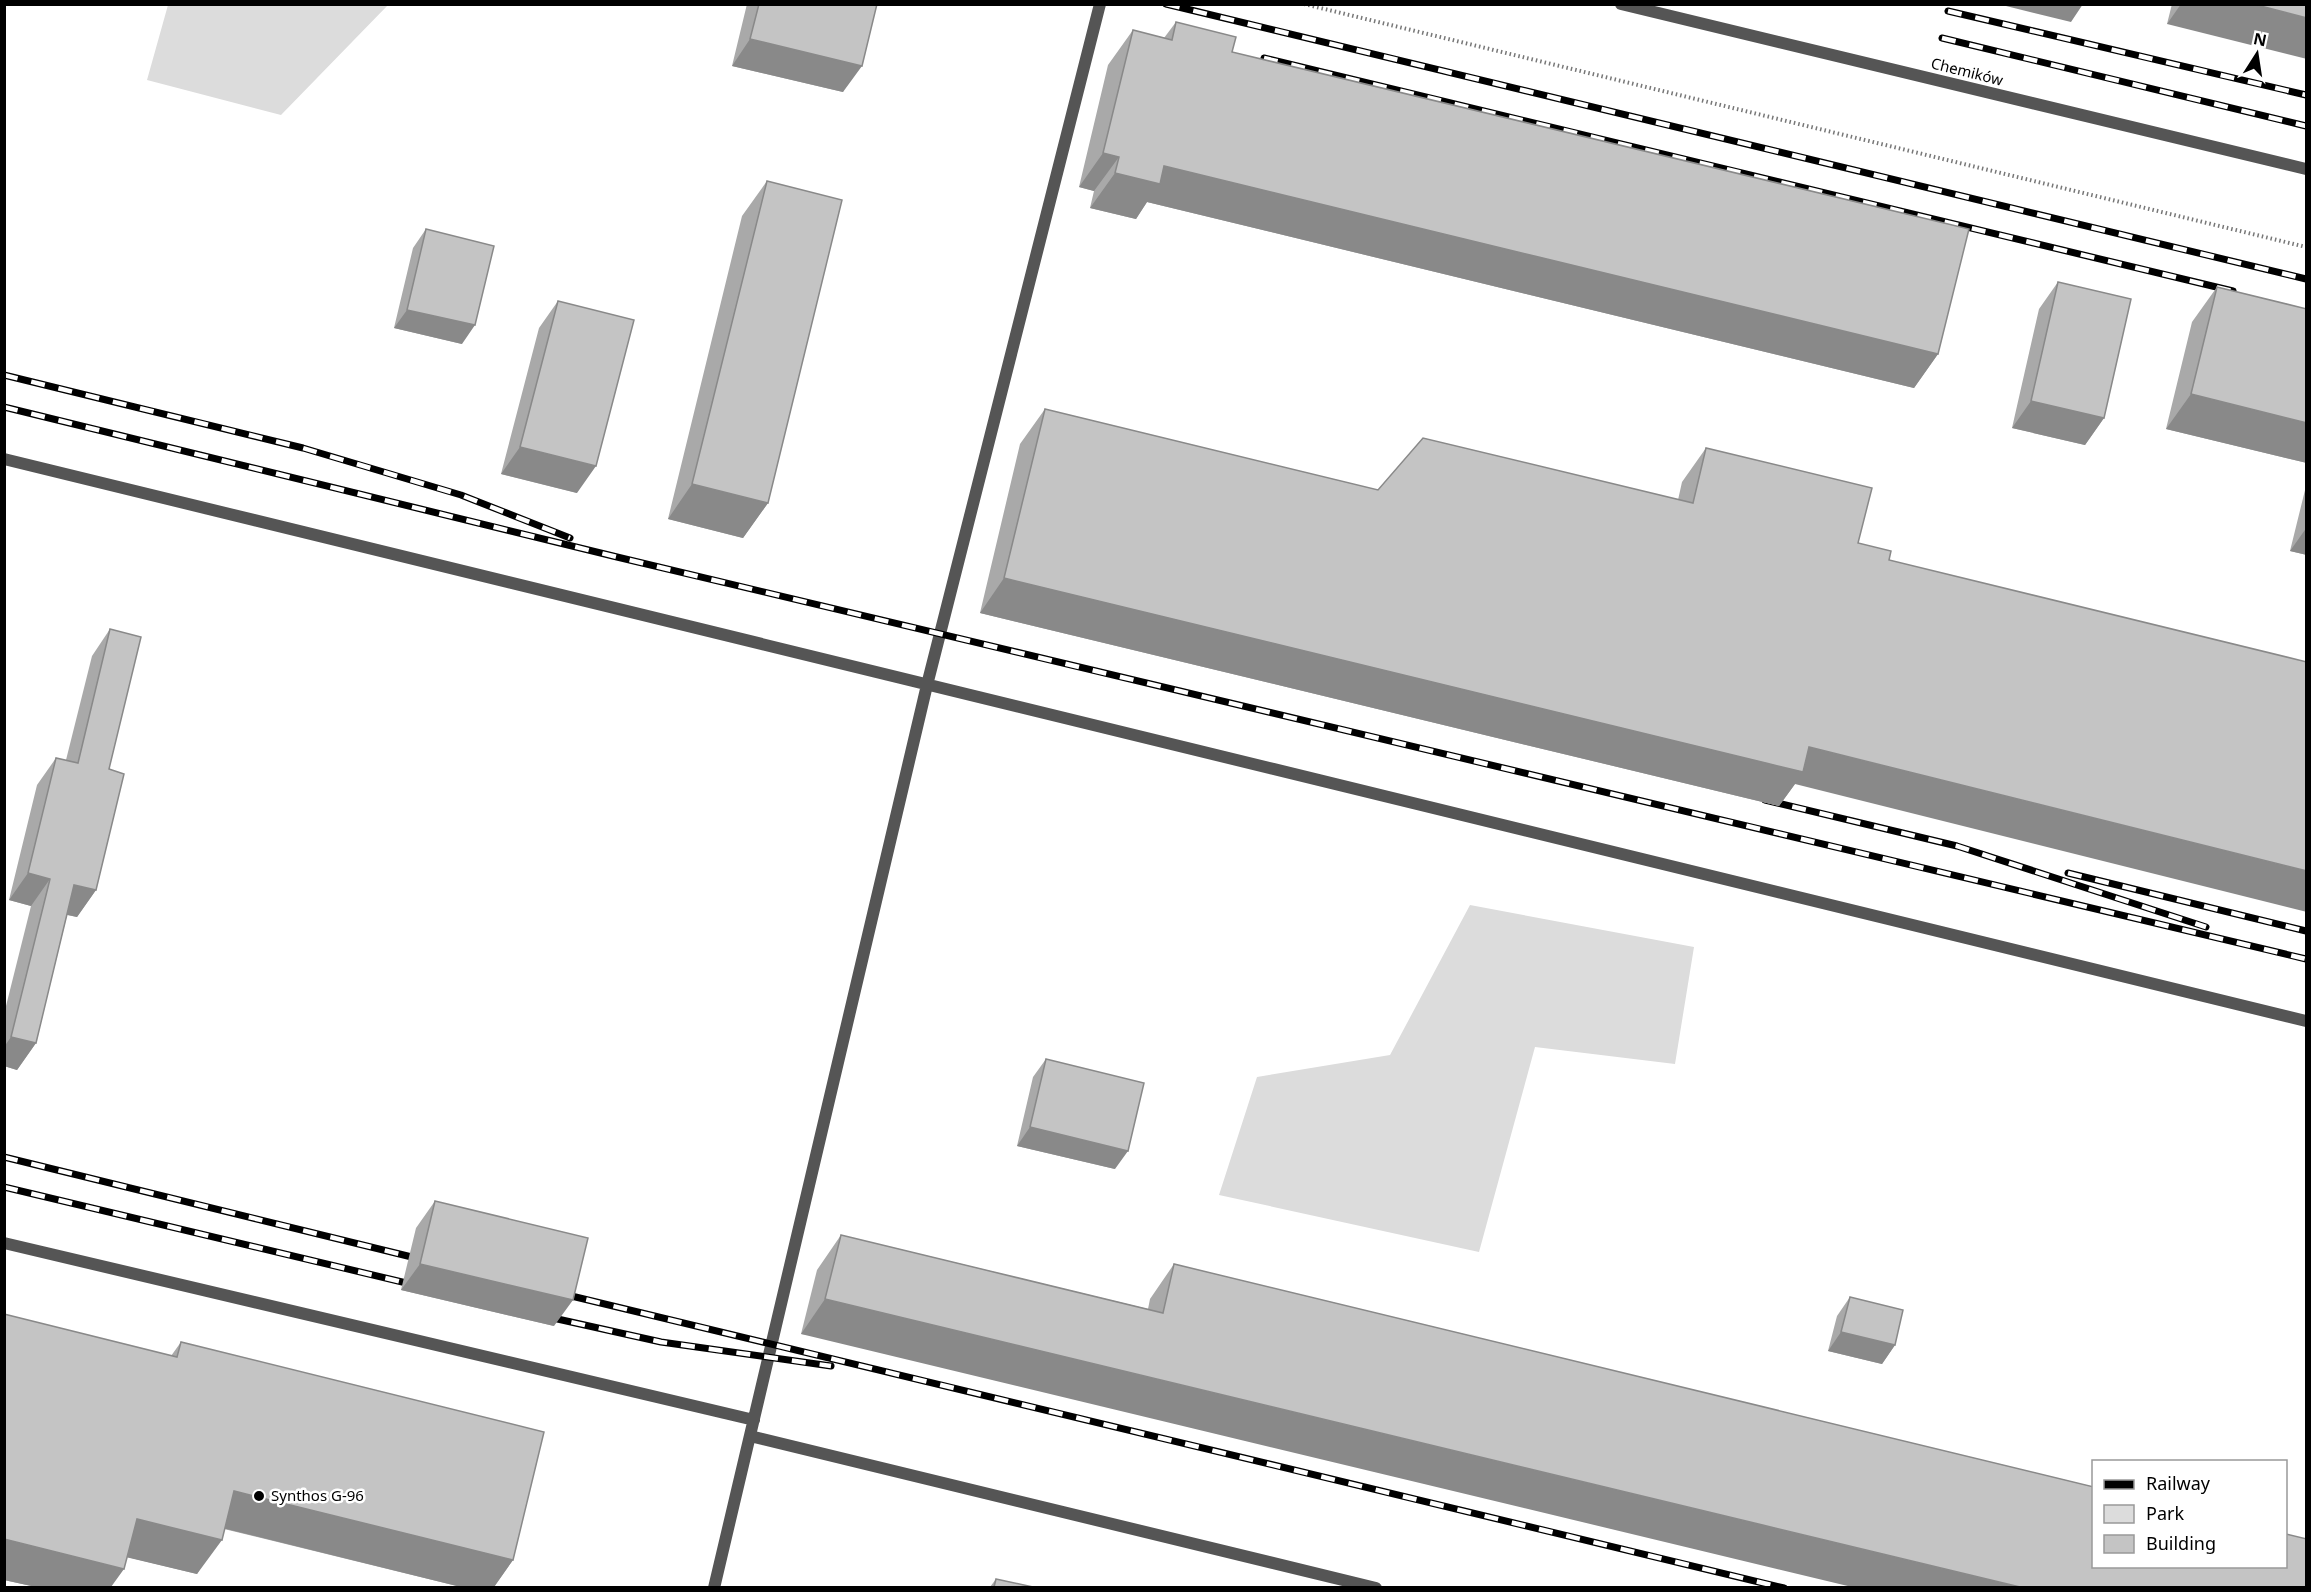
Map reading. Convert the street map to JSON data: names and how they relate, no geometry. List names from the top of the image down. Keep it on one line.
{"streets":{"lane":["Chemików"]},"places":["Synthos G-96"],"legend":["Railway","Park","Building"],"north":"top"}
